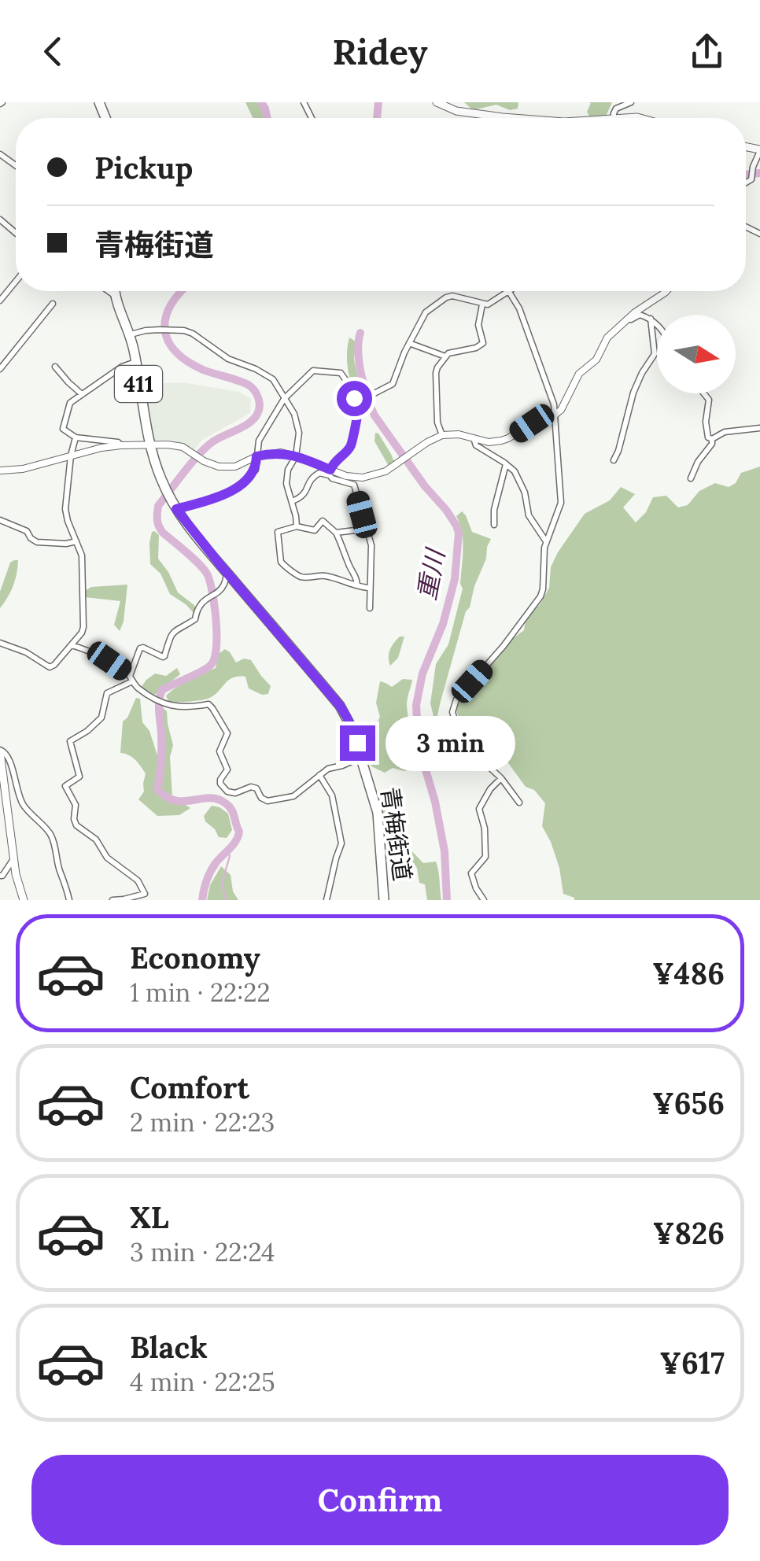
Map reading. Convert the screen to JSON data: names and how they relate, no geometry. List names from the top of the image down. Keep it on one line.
{"streets":{"highway":["411","青梅街道"]},"water":["重川"],"north":"right","page":{"header":"Ridey","banner":["Pickup","青梅街道"],"bubble":"3 min","list":[{"name":"Economy","note":"1 min · 22:22","value":"¥486"},{"name":"Comfort","note":"2 min · 22:23","value":"¥656"},{"name":"XL","note":"3 min · 22:24","value":"¥826"},{"name":"Black","note":"4 min · 22:25","value":"¥617"}],"buttons":"Confirm"}}
